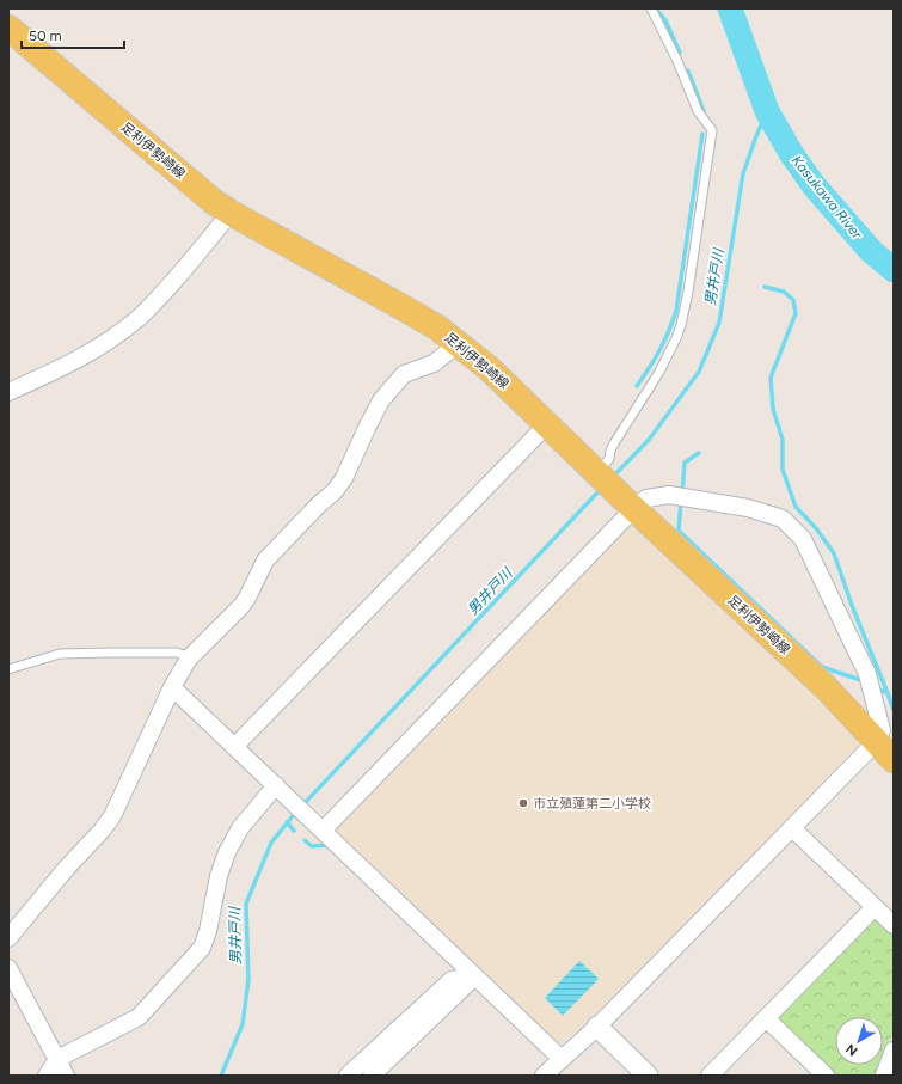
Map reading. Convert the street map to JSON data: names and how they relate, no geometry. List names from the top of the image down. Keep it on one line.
{"streets":{"main road":["足利伊勢崎線"]},"water":["Kasukawa River","男井戸川"],"places":["市立殖蓮第二小学校"],"scale_bar":"50 m","north":"bottom left"}
